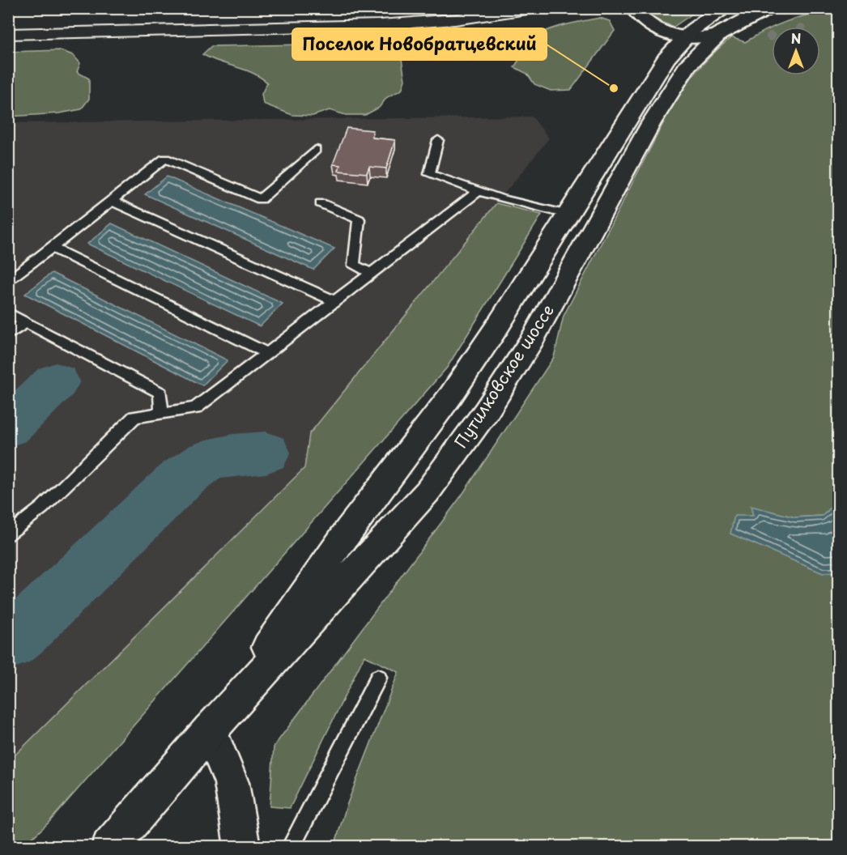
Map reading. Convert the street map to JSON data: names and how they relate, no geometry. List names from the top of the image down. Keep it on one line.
{"streets":{"main road":["Путилковское шоссе"]},"places":["Поселок Новобратцевский"],"north":"top"}
